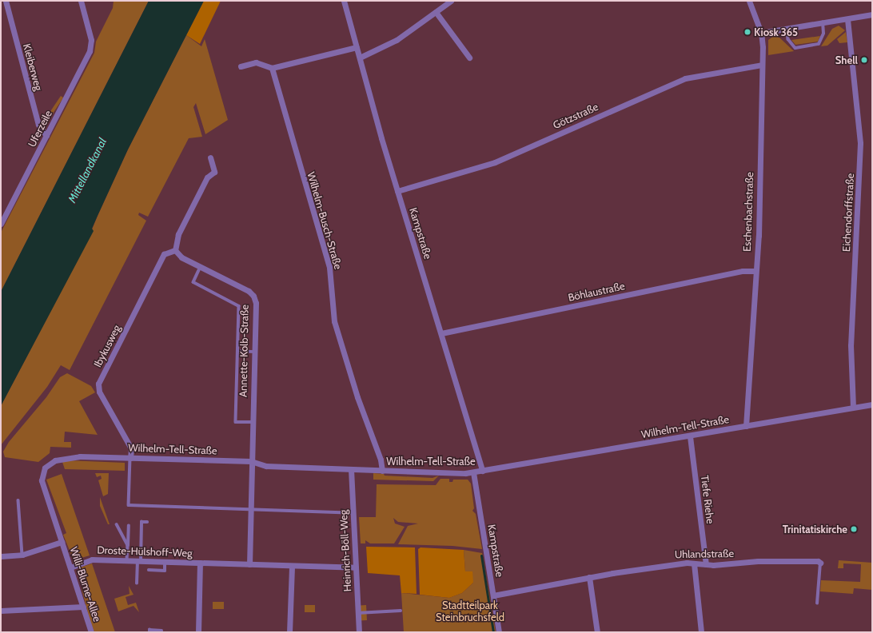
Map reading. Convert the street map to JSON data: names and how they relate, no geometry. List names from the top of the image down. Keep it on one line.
{"streets":{"street":["Kleiberweg","Götzstraße","Uferzeile","Eschenbachstraße","Eichendorffstraße","Wilhelm-Busch-Straße","Kampstraße","Böhlaustraße","Ibykusweg","Annette-Kolb-Straße","Wilhelm-Tell-Straße","Tiefe Riehe","Heinrich-Böll-Weg","Droste-Hülshoff-Weg","Uhlandstraße","Willi-Blume-Allee"]},"crossings":[["Kleiberweg","Uferzeile"],["Götzstraße","Eschenbachstraße"],["Götzstraße","Kampstraße"],["Eschenbachstraße","Böhlaustraße"],["Eschenbachstraße","Wilhelm-Tell-Straße"],["Eichendorffstraße","Wilhelm-Tell-Straße"],["Wilhelm-Busch-Straße","Wilhelm-Tell-Straße"],["Kampstraße","Böhlaustraße"],["Kampstraße","Wilhelm-Tell-Straße"],["Kampstraße","Uhlandstraße"],["Ibykusweg","Annette-Kolb-Straße"],["Ibykusweg","Wilhelm-Tell-Straße"],["Annette-Kolb-Straße","Wilhelm-Tell-Straße"],["Annette-Kolb-Straße","Droste-Hülshoff-Weg"],["Wilhelm-Tell-Straße","Tiefe Riehe"],["Wilhelm-Tell-Straße","Heinrich-Böll-Weg"],["Wilhelm-Tell-Straße","Willi-Blume-Allee"],["Tiefe Riehe","Uhlandstraße"],["Heinrich-Böll-Weg","Droste-Hülshoff-Weg"],["Droste-Hülshoff-Weg","Willi-Blume-Allee"]],"water":["Mittellandkanal"],"parks":["Stadtteilpark Steinbruchsfeld"],"places":["Kiosk 365","Shell","Trinitatiskirche"]}
